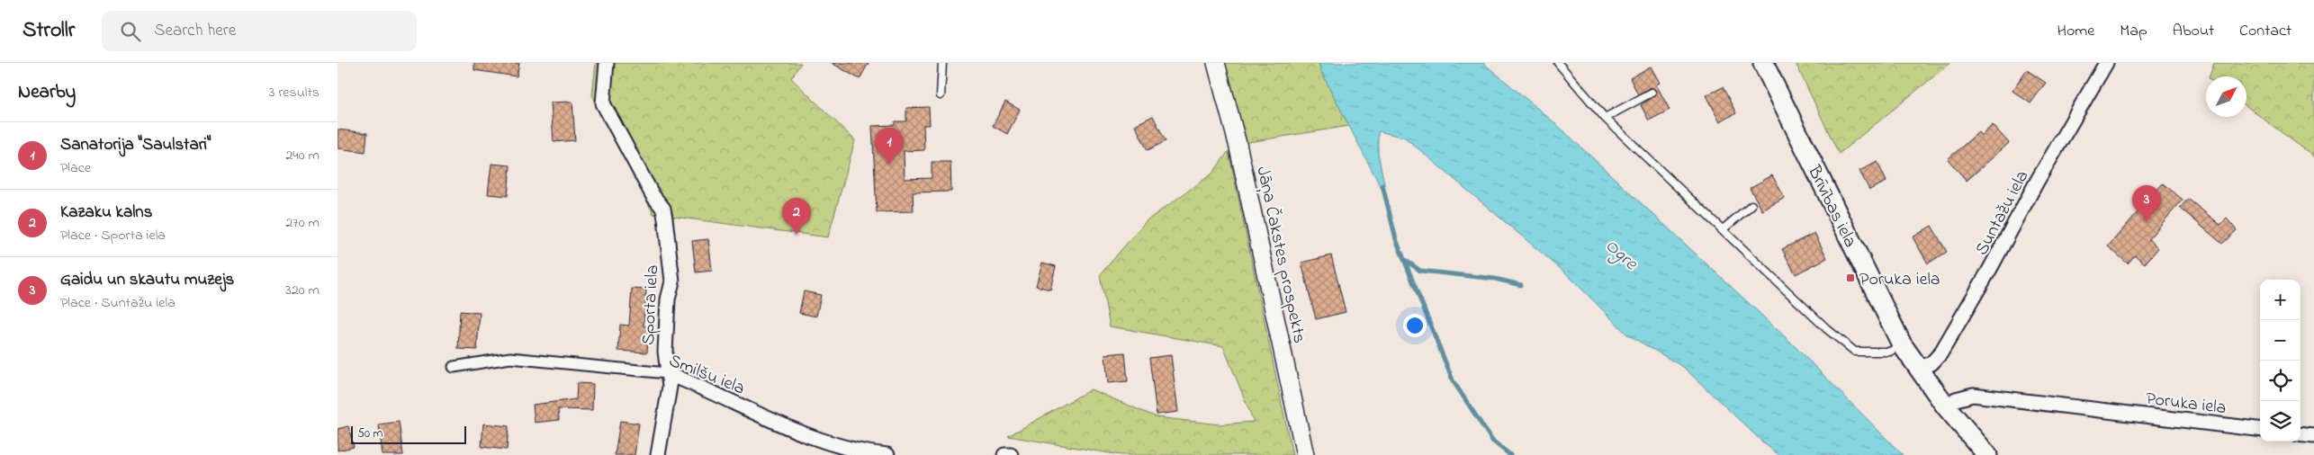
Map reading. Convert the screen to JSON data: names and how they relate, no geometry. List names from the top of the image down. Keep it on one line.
{"streets":{"main road":["Brīvības iela"],"street":["Suntažu iela","Jāņa Čakstes prospekts","Sporta iela","Smilšu iela","Poruka iela"]},"crossings":[["Brīvības iela","Suntažu iela"],["Brīvības iela","Poruka iela"],["Sporta iela","Smilšu iela"]],"water":["Ogre"],"places":{"transit":["Poruka iela"]},"scale_bar":"50 m","north":"top right","page":{"header":"Strollr","search":"Search here","nav":["Home","Map","About","Contact"],"heading":["Nearby","3 results"],"list":[{"mark":"1","name":"Sanatorija \"Saulstari\"","note":"Place","value":"240 m"},{"mark":"2","name":"Kazaku kalns","note":"Place · Sporta iela","value":"270 m"},{"mark":"3","name":"Gaidu un skautu muzejs","note":"Place · Suntažu iela","value":"320 m"}],"pins":["1","3","2"],"map_buttons":["+","−"],"scale":"50 m"}}
